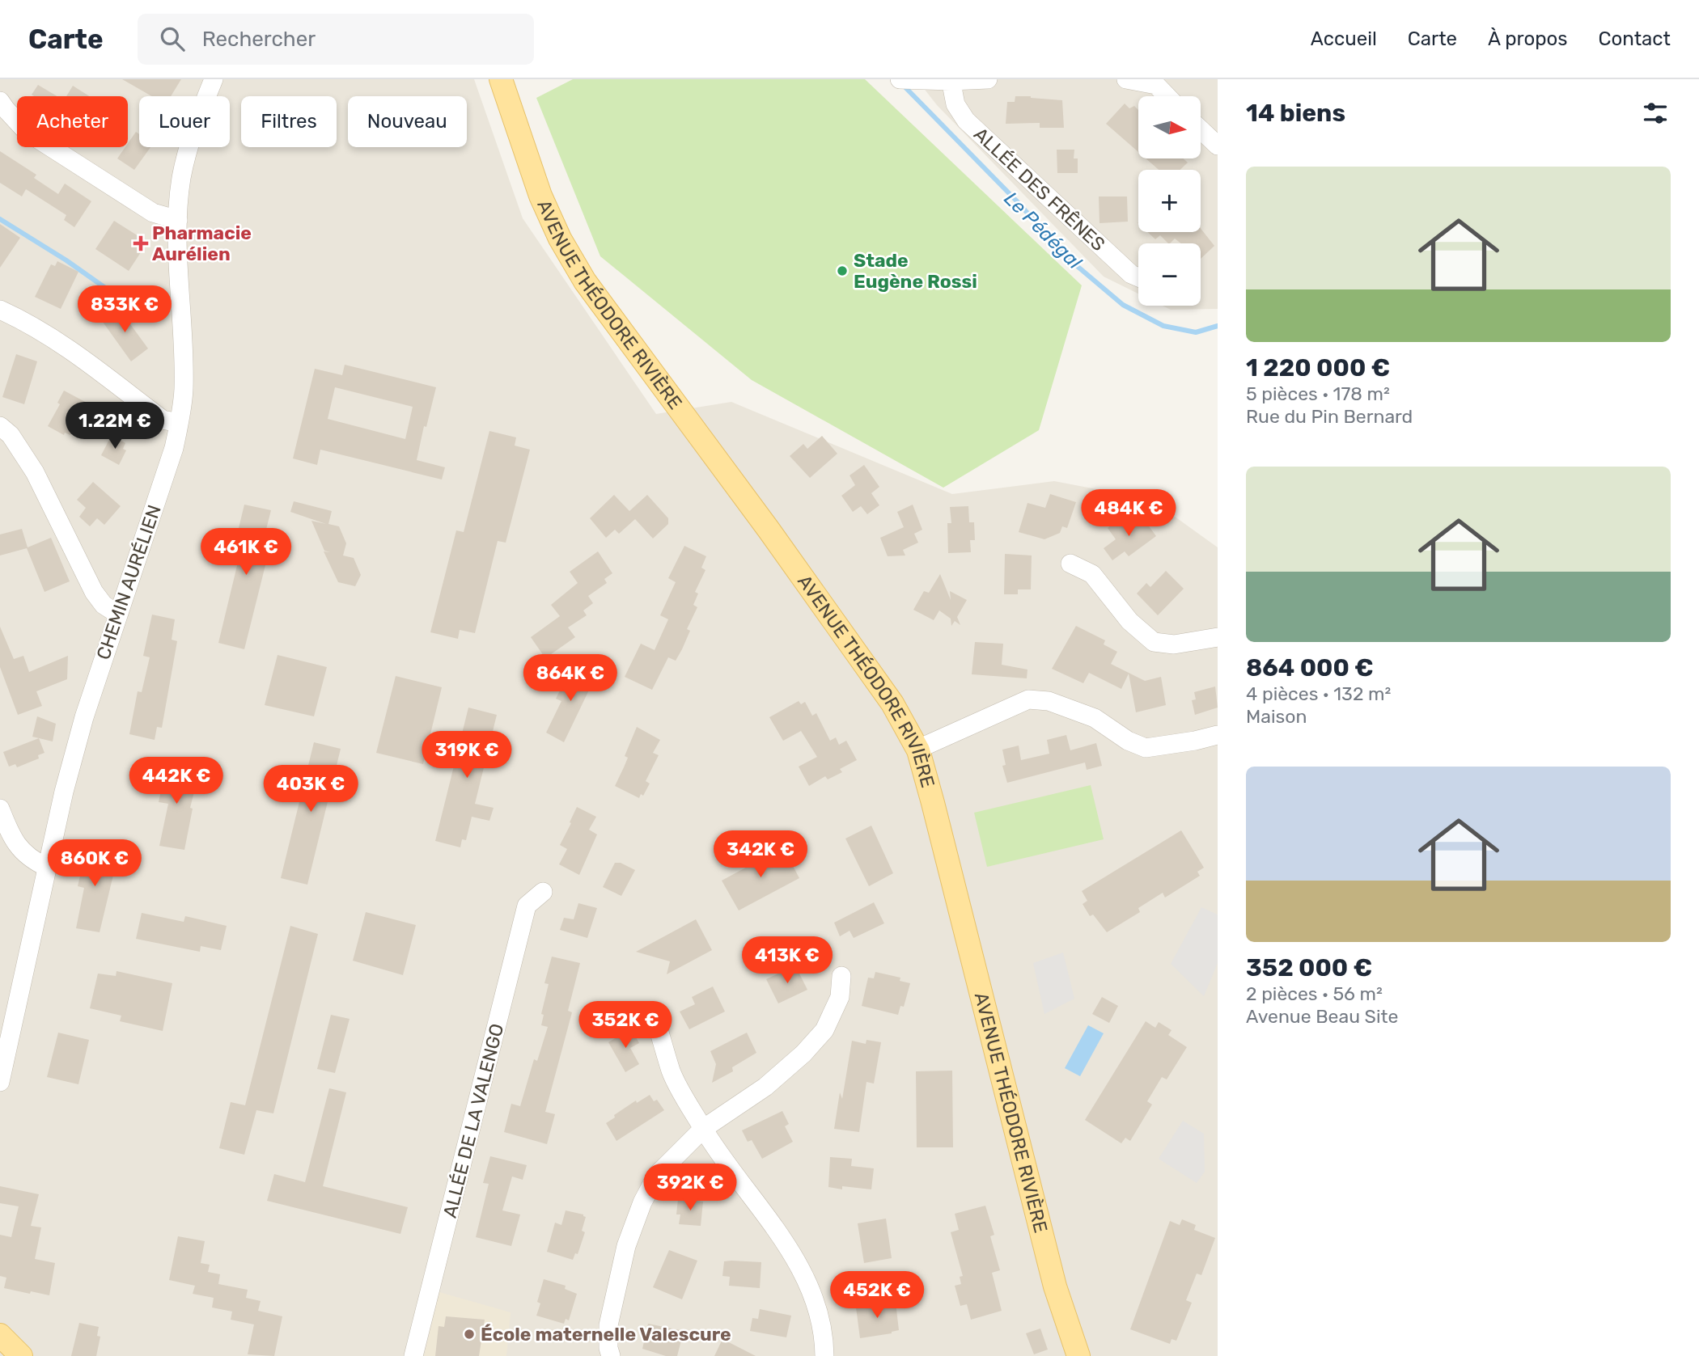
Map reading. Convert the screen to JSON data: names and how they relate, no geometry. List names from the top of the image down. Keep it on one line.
{"streets":{"main road":["AVENUE THÉODORE RIVIÈRE"],"street":["ALLÉE DES FRÊNES","CHEMIN AURÉLIEN","ALLÉE DE LA VALENGO"]},"water":["Le Pédégal"],"places":{"health":["Pharmacie Aurélien"],"other":["Stade Eugène Rossi","École maternelle Valescure"]},"north":"right","page":{"header":"Carte","search":"Rechercher","nav":["Accueil","Carte","À propos","Contact"],"heading":"14 biens","map_buttons":["+","−"],"chip":["Acheter","Louer","Filtres","Nouveau"],"list":[{"name":"1 220 000 €","note":"5 pièces · 178 m² · Rue du Pin Bernard"},{"name":"864 000 €","note":"4 pièces · 132 m² · Maison"},{"name":"352 000 €","note":"2 pièces · 56 m² · Avenue Beau Site"}],"price":["833K €","1.22M €","484K €","461K €","864K €","319K €","442K €","403K €","342K €","860K €","413K €","352K €","392K €","452K €"]}}
